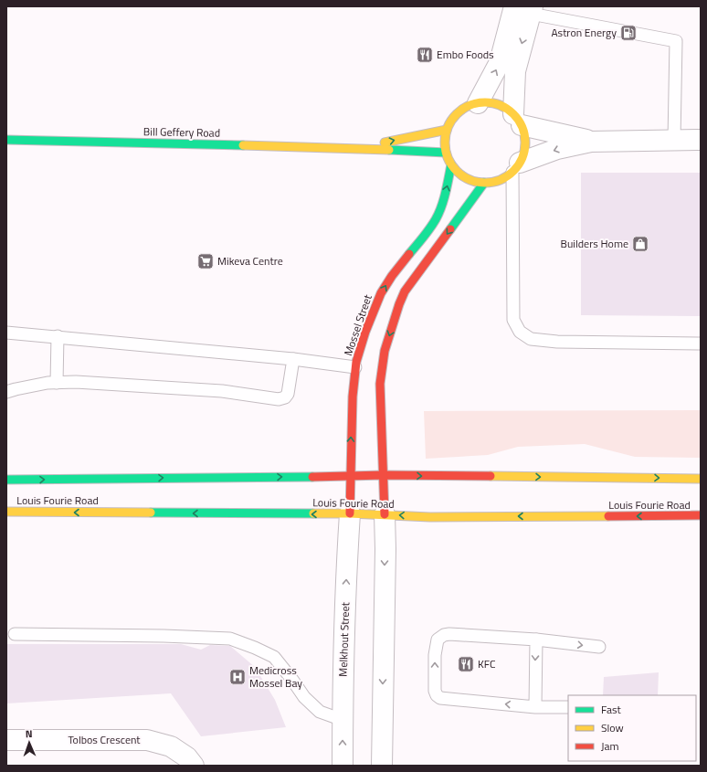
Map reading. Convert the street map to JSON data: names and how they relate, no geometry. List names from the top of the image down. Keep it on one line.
{"streets":{"street":["Bill Geffery Road","Mossel Street","Louis Fourie Road","Melkhout Street","Tolbos Crescent"]},"crossings":[["Bill Geffery Road","Mossel Street"],["Mossel Street","Louis Fourie Road"],["Mossel Street","Melkhout Street"],["Louis Fourie Road","Melkhout Street"]],"places":{"fuel station":["Astron Energy"],"restaurant":["Embo Foods","KFC"],"shop":["Builders Home"],"supermarket":["Mikeva Centre"],"hospital":["Medicross Mossel Bay"]},"legend":["Fast","Slow","Jam"],"north":"top"}
